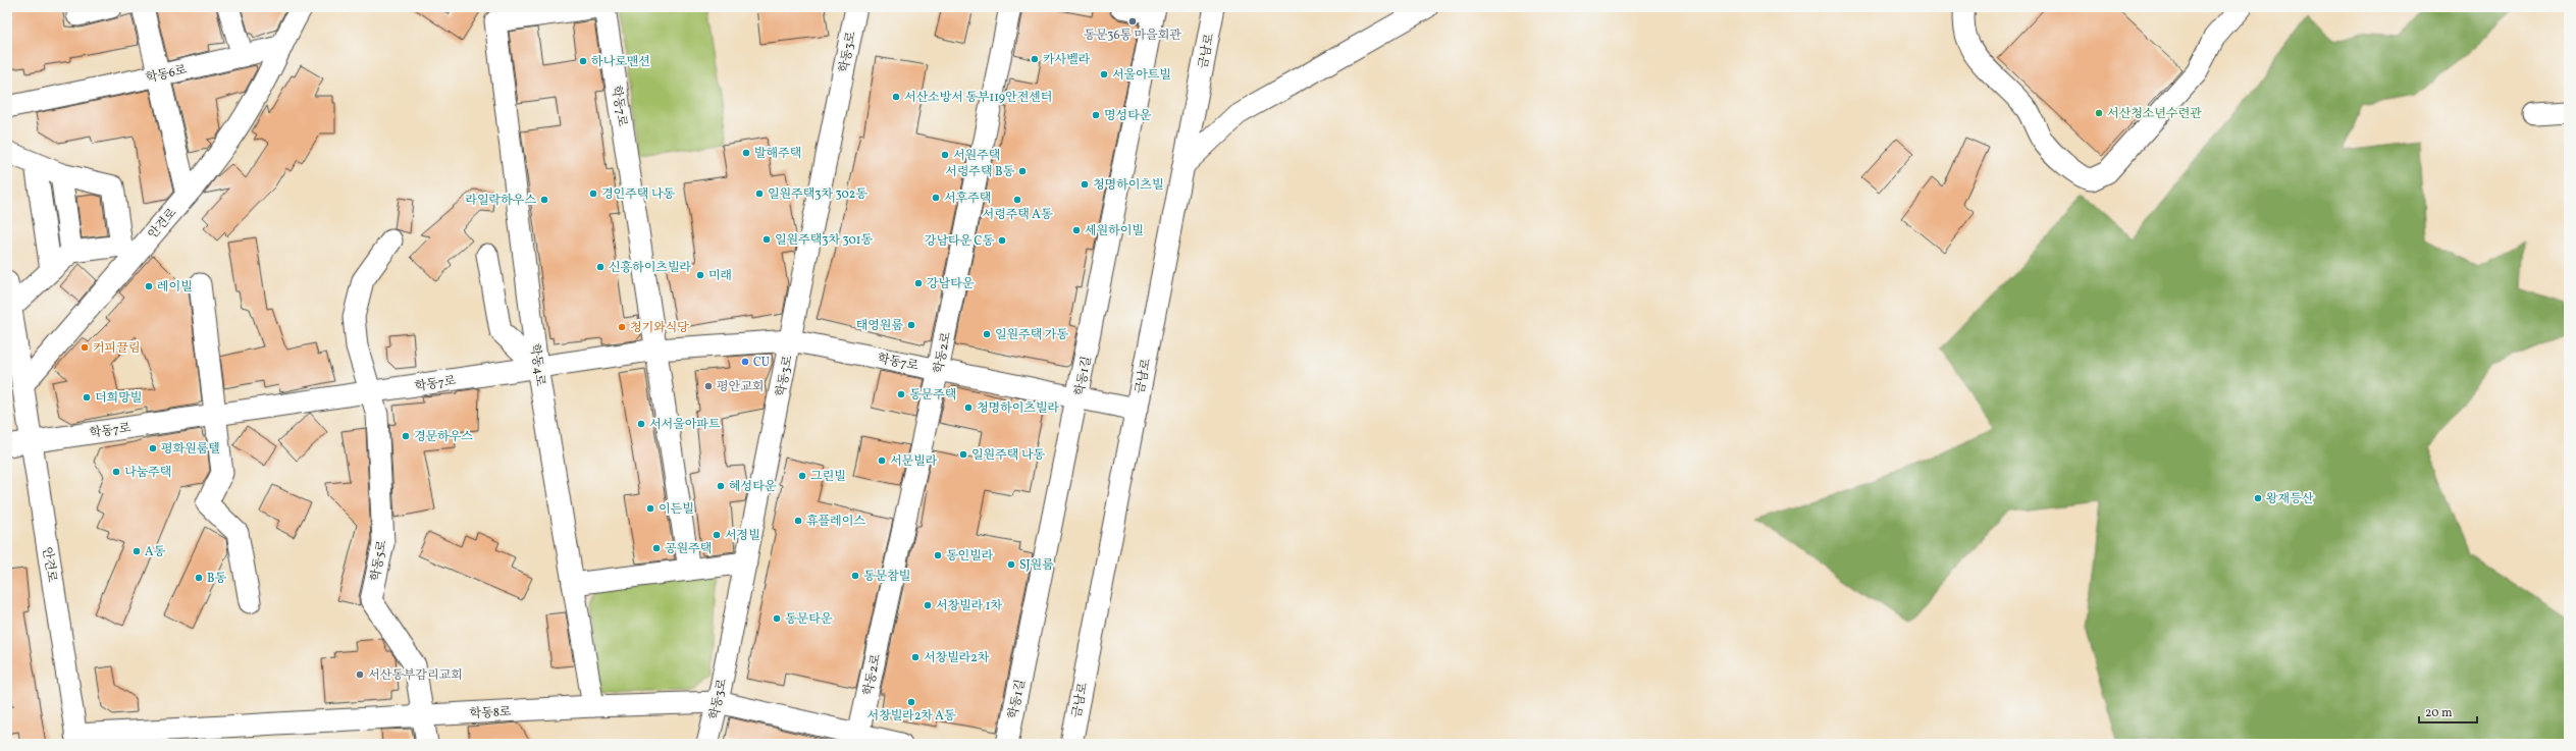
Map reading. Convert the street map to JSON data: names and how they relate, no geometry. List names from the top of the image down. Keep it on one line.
{"streets":{"street":["금남로","학동3로","학동6로","학동7로","안견로","학동2로","학동4로","학동1길","학동5로","학동8로"]},"crossings":[["금남로","학동7로"],["학동3로","학동7로"],["학동3로","학동8로"],["학동6로","안견로"],["학동7로","안견로"],["학동7로","학동2로"],["학동7로","학동4로"],["학동7로","학동1길"],["학동7로","학동5로"],["안견로","학동8로"],["학동2로","학동8로"],["학동4로","학동8로"],["학동5로","학동8로"]],"places":["동문36통 마을회관","카사벨라","하나로맨션","서울아트빌","서산소방서 동부119안전센터","서산청소년수련관","명성타운","발해주택","서원주택","서령주택 B동","청명하이츠빌","경인주택 나동","일원주택3차 302동","서후주택","라일락하우스","서령주택 A동","세원하이빌","일원주택3차 301동","강남타운 C동","신흥하이츠빌라","미래","강남타운","레이빌","태영원룸","청기와식당","일원주택 가동","커피끌림","CU","평안교회","동문주택","더희망빌","청명하이츠빌라","서서울아파트","경문하우스","평화원룸텔","일원주택 나동","서문빌라","나눔주택","그린빌","혜성타운","왕재등산","이든빌","휴플레이스","서정빌","공원주택","A동","동인빌라","SJ원룸","동문참빌","B동","서창빌라 1차","동문타운","서창빌라2차","서산동부감리교회","서창빌라2차 A동"],"scale_bar":"20 m"}
